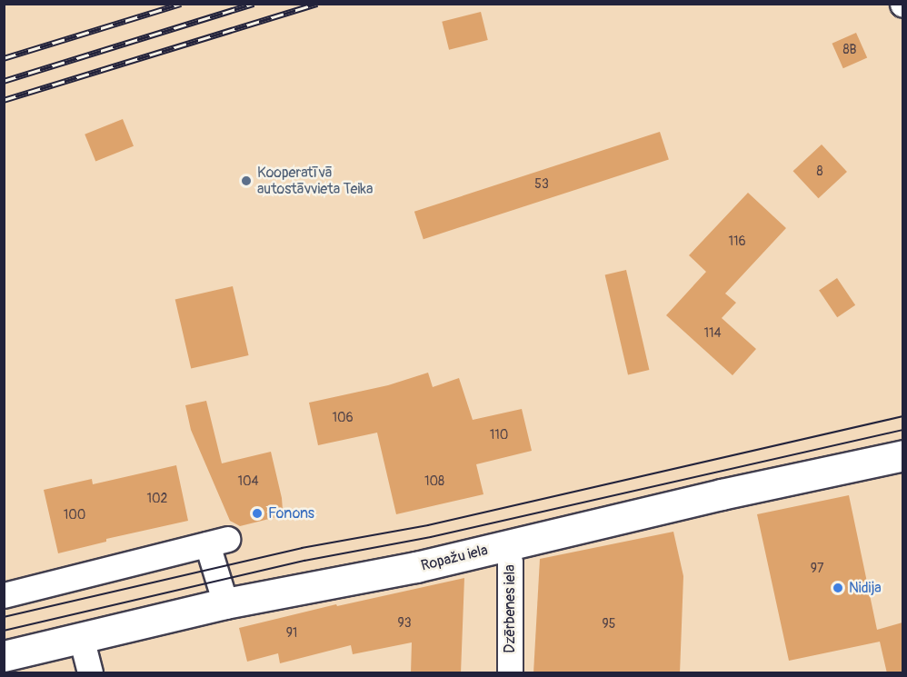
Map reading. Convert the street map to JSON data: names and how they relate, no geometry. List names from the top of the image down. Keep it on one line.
{"streets":{"street":["Ropažu iela","Dzērbenes iela"]},"crossings":[["Ropažu iela","Dzērbenes iela"]],"places":["Kooperatīvā autostāvvieta Teika","Fonons","Nidija"],"house_numbers":["8B","8","53","116","114","106","110","104","108","102","100","97","93","95","91"]}
